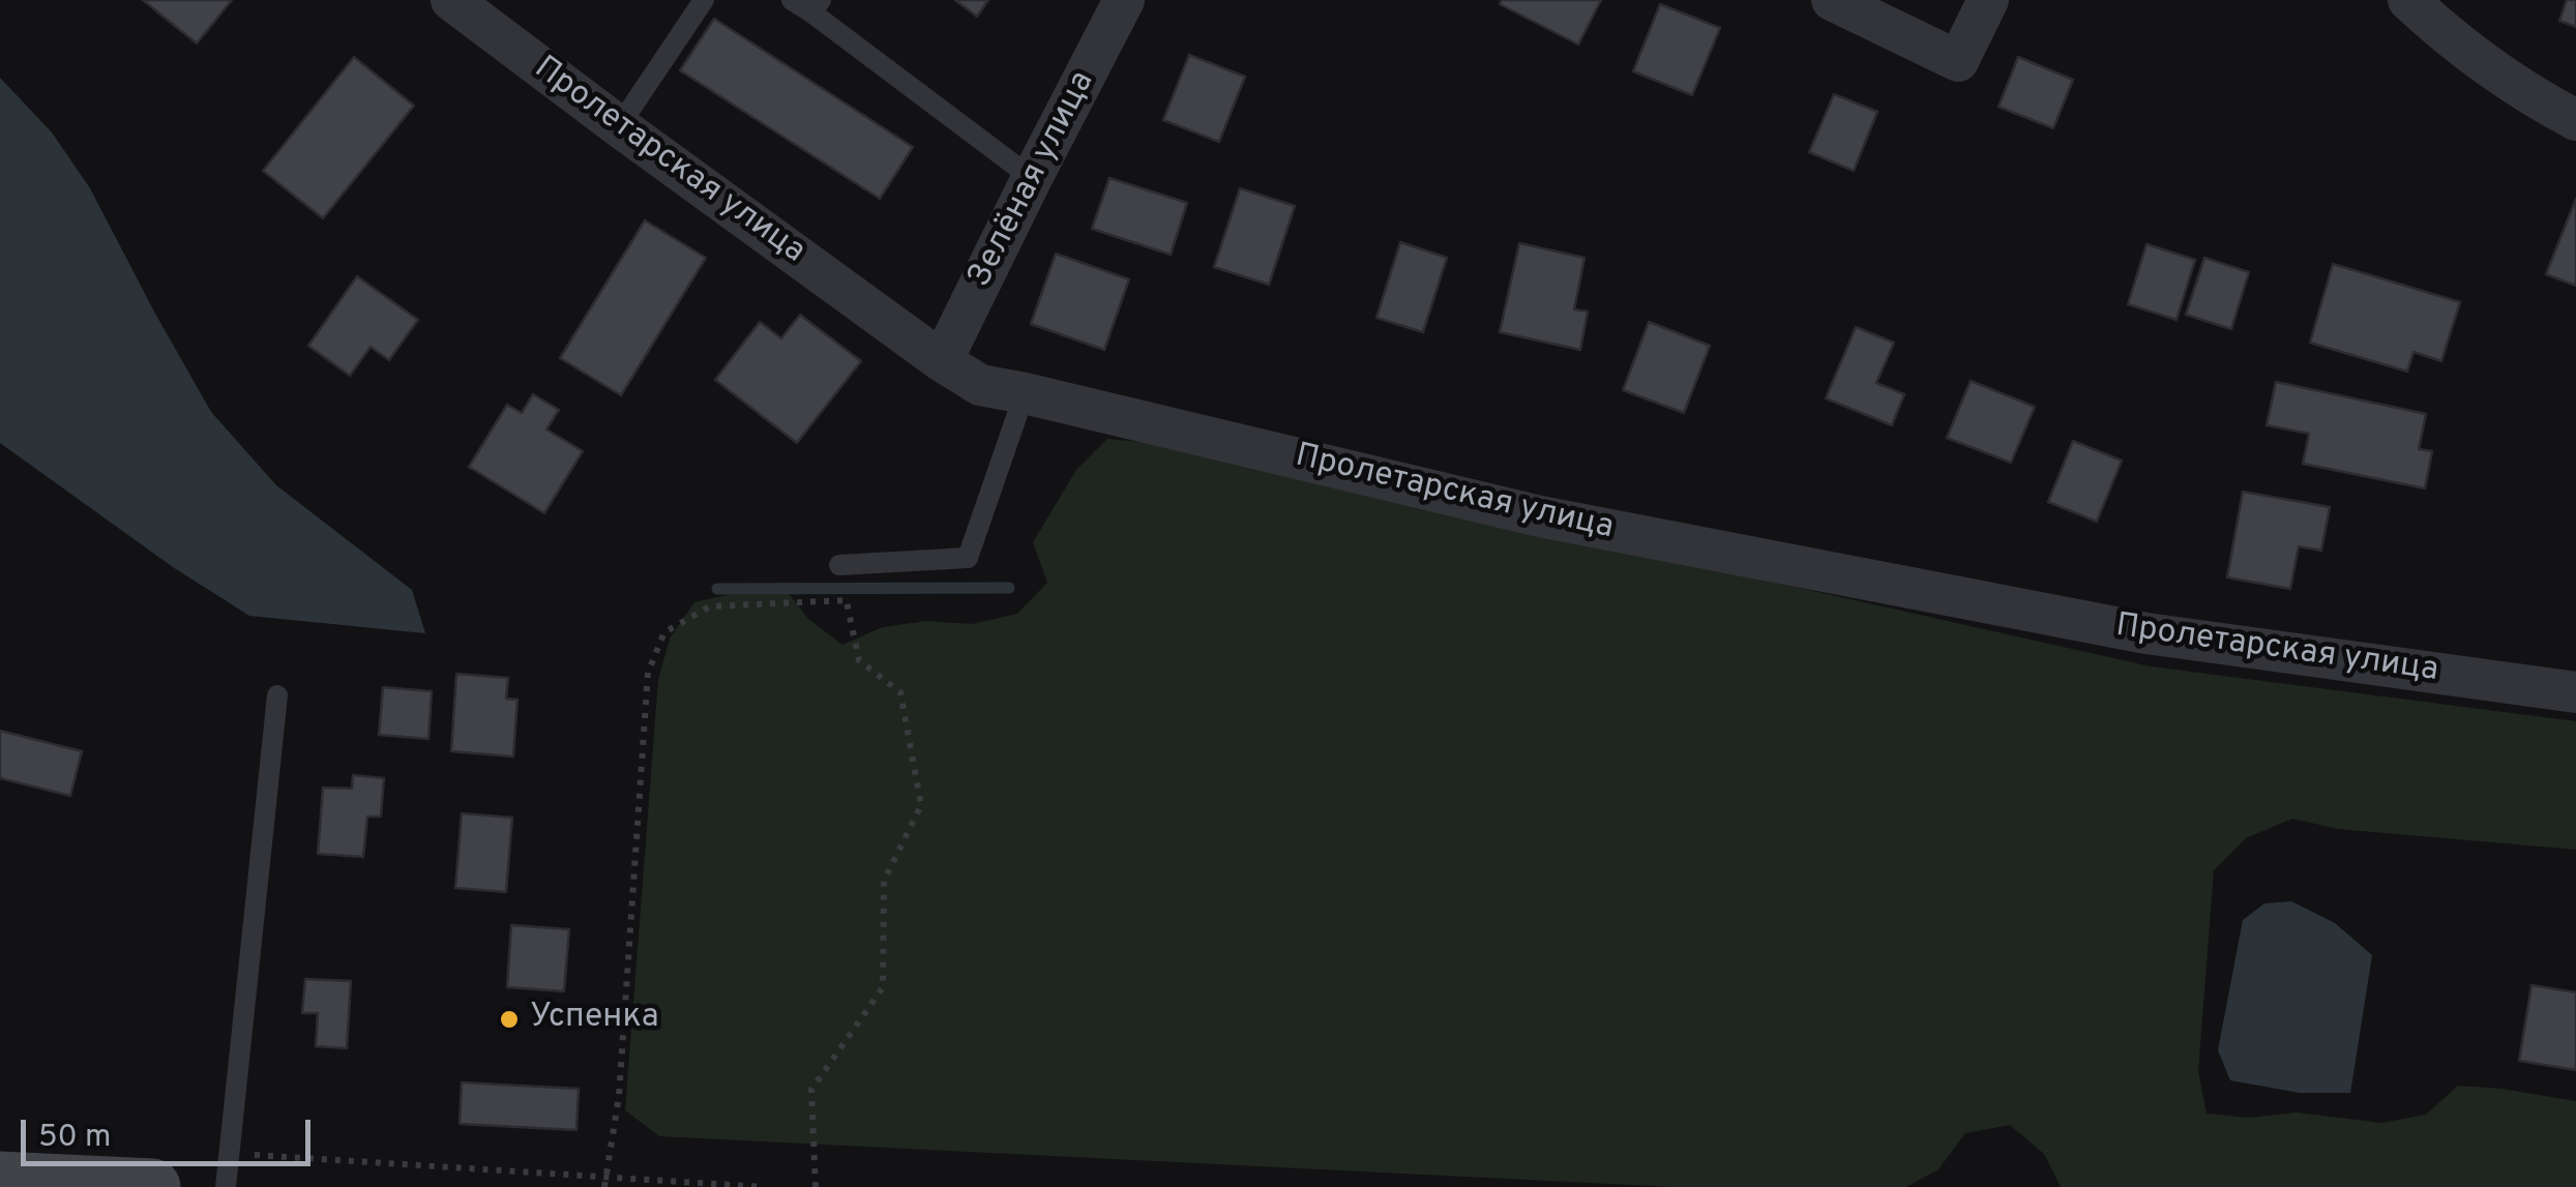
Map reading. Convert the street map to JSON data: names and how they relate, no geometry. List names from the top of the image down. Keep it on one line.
{"streets":{"street":["Пролетарская улица","Зелёная улица"]},"crossings":[["Пролетарская улица","Зелёная улица"]],"places":["Успенка"],"scale_bar":"50 m"}
